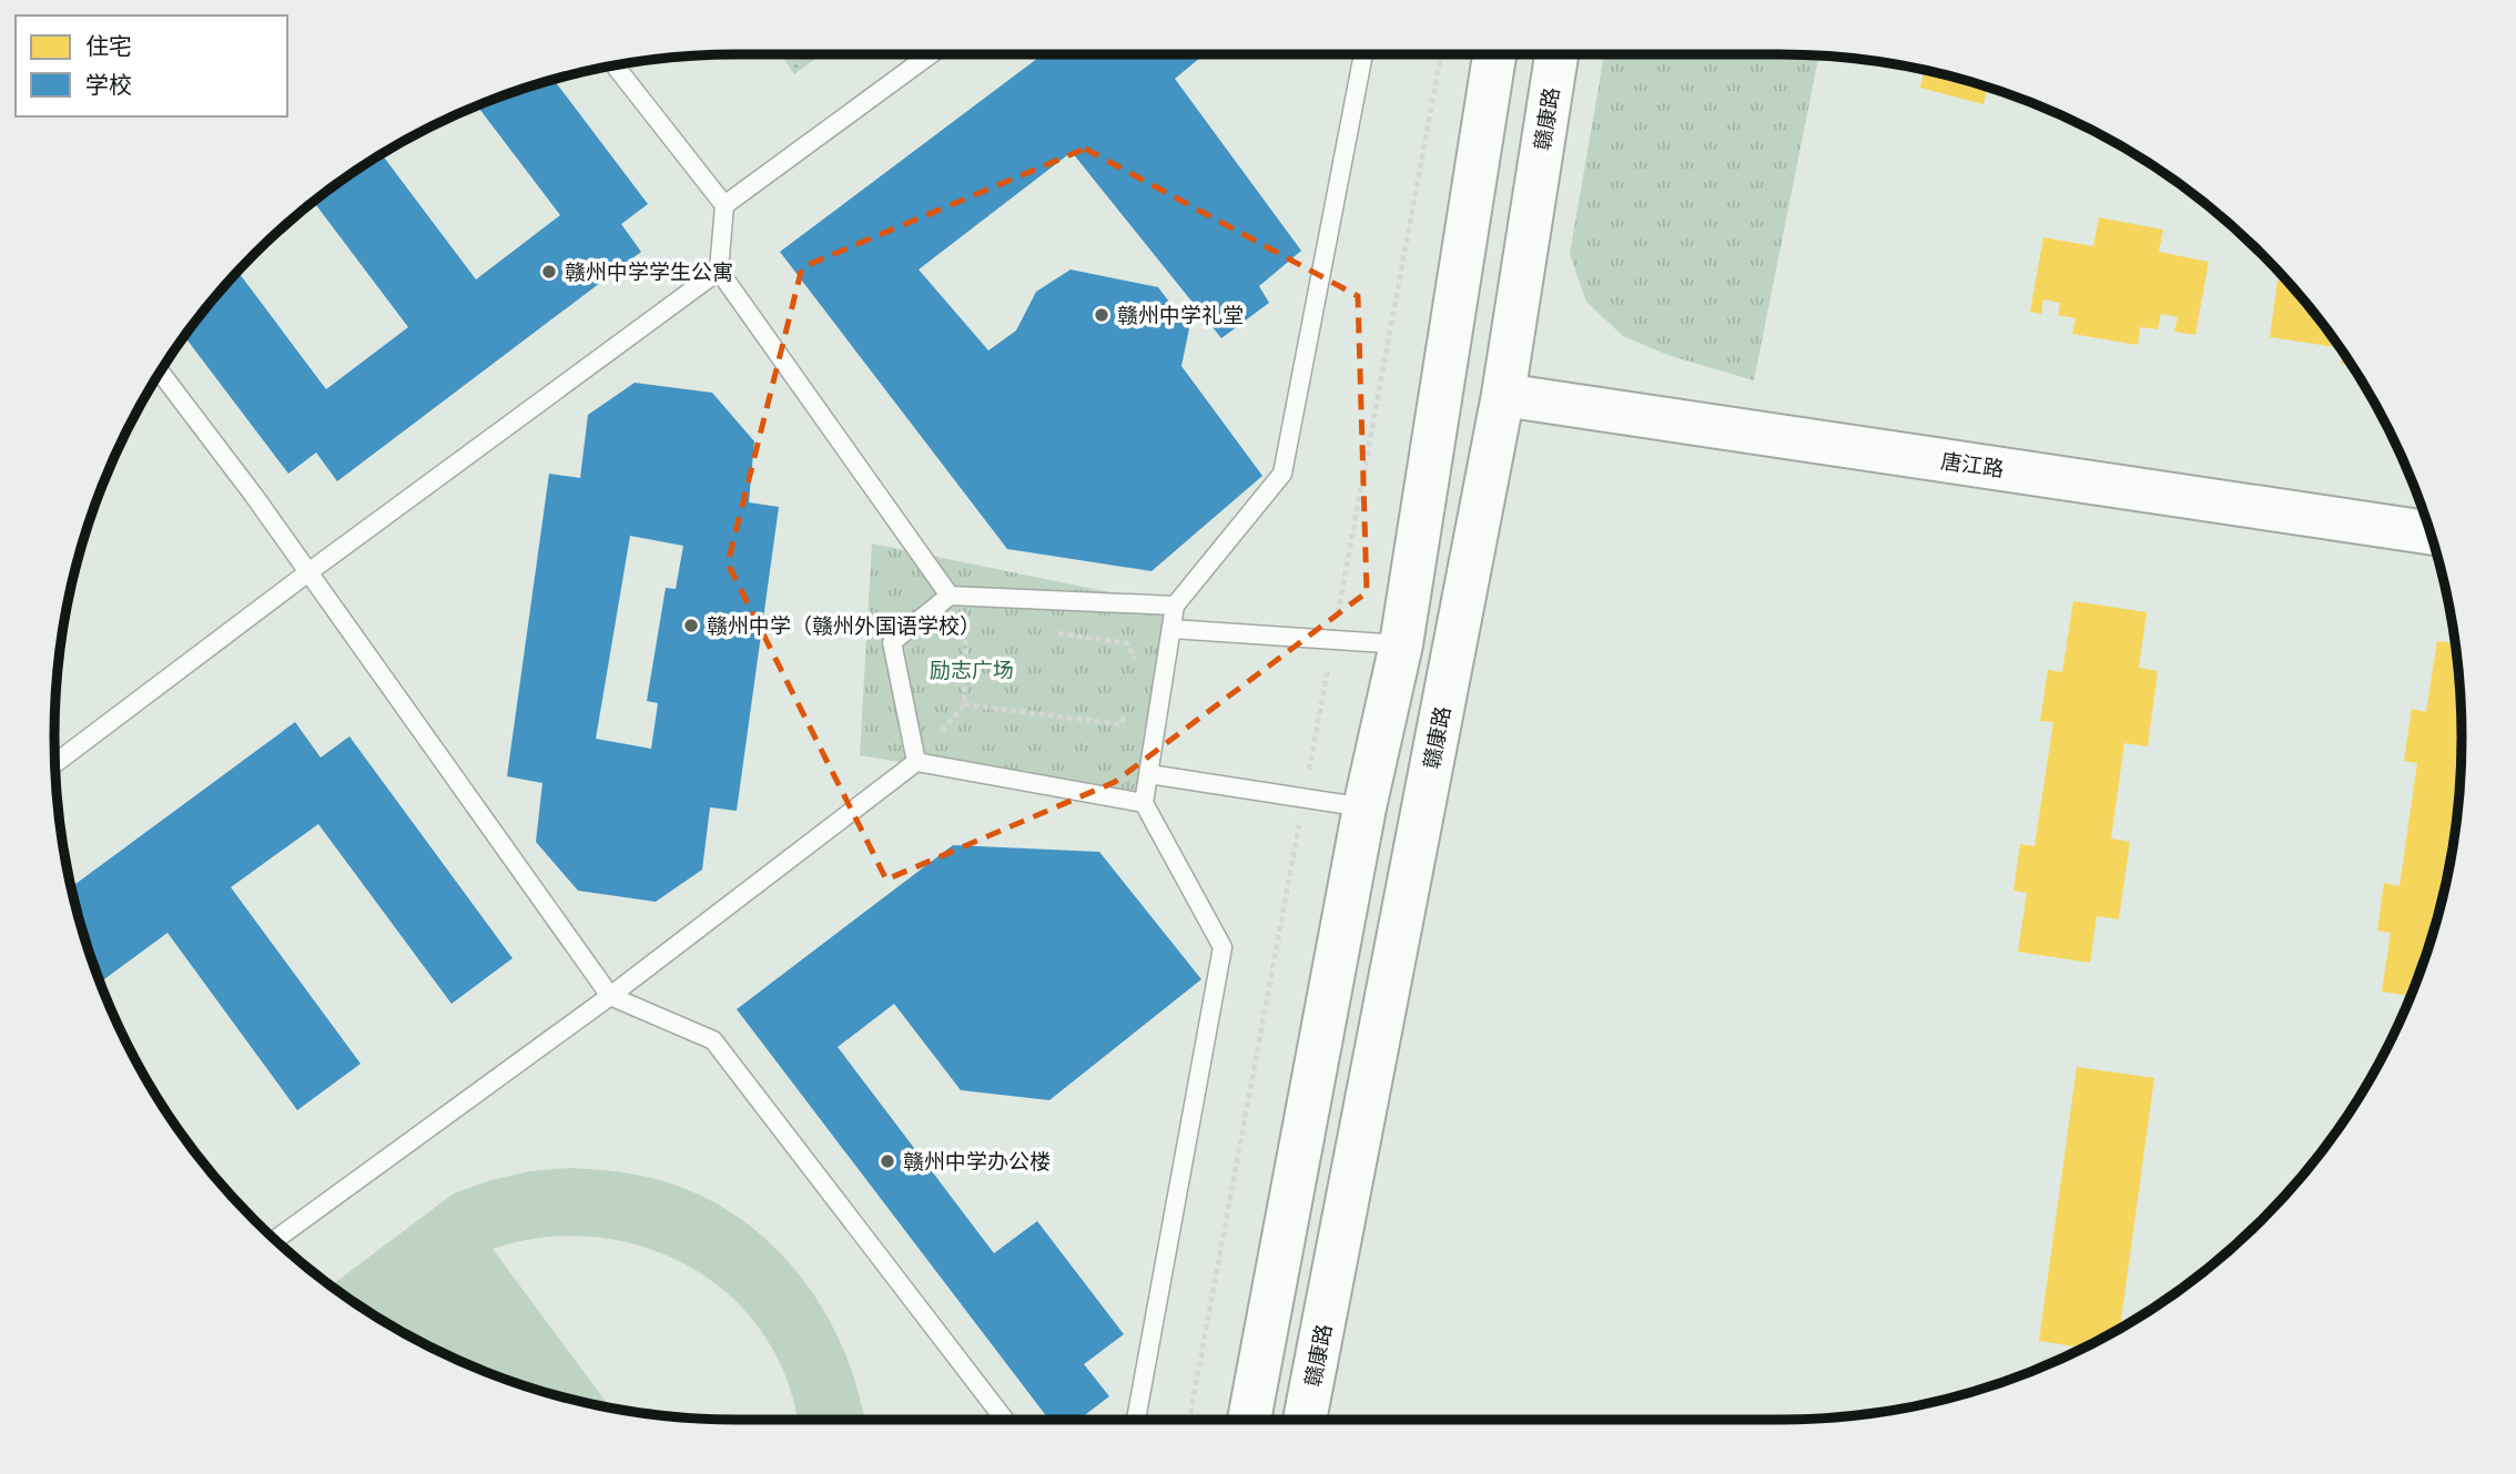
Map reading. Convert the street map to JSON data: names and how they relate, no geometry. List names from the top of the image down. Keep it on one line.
{"streets":{"main road":["赣康路","唐江路"]},"crossings":[["赣康路","唐江路"]],"parks":["励志广场"],"places":["赣州中学学生公寓","赣州中学礼堂","赣州中学（赣州外国语学校）","赣州中学办公楼"],"legend":["住宅","学校"]}
